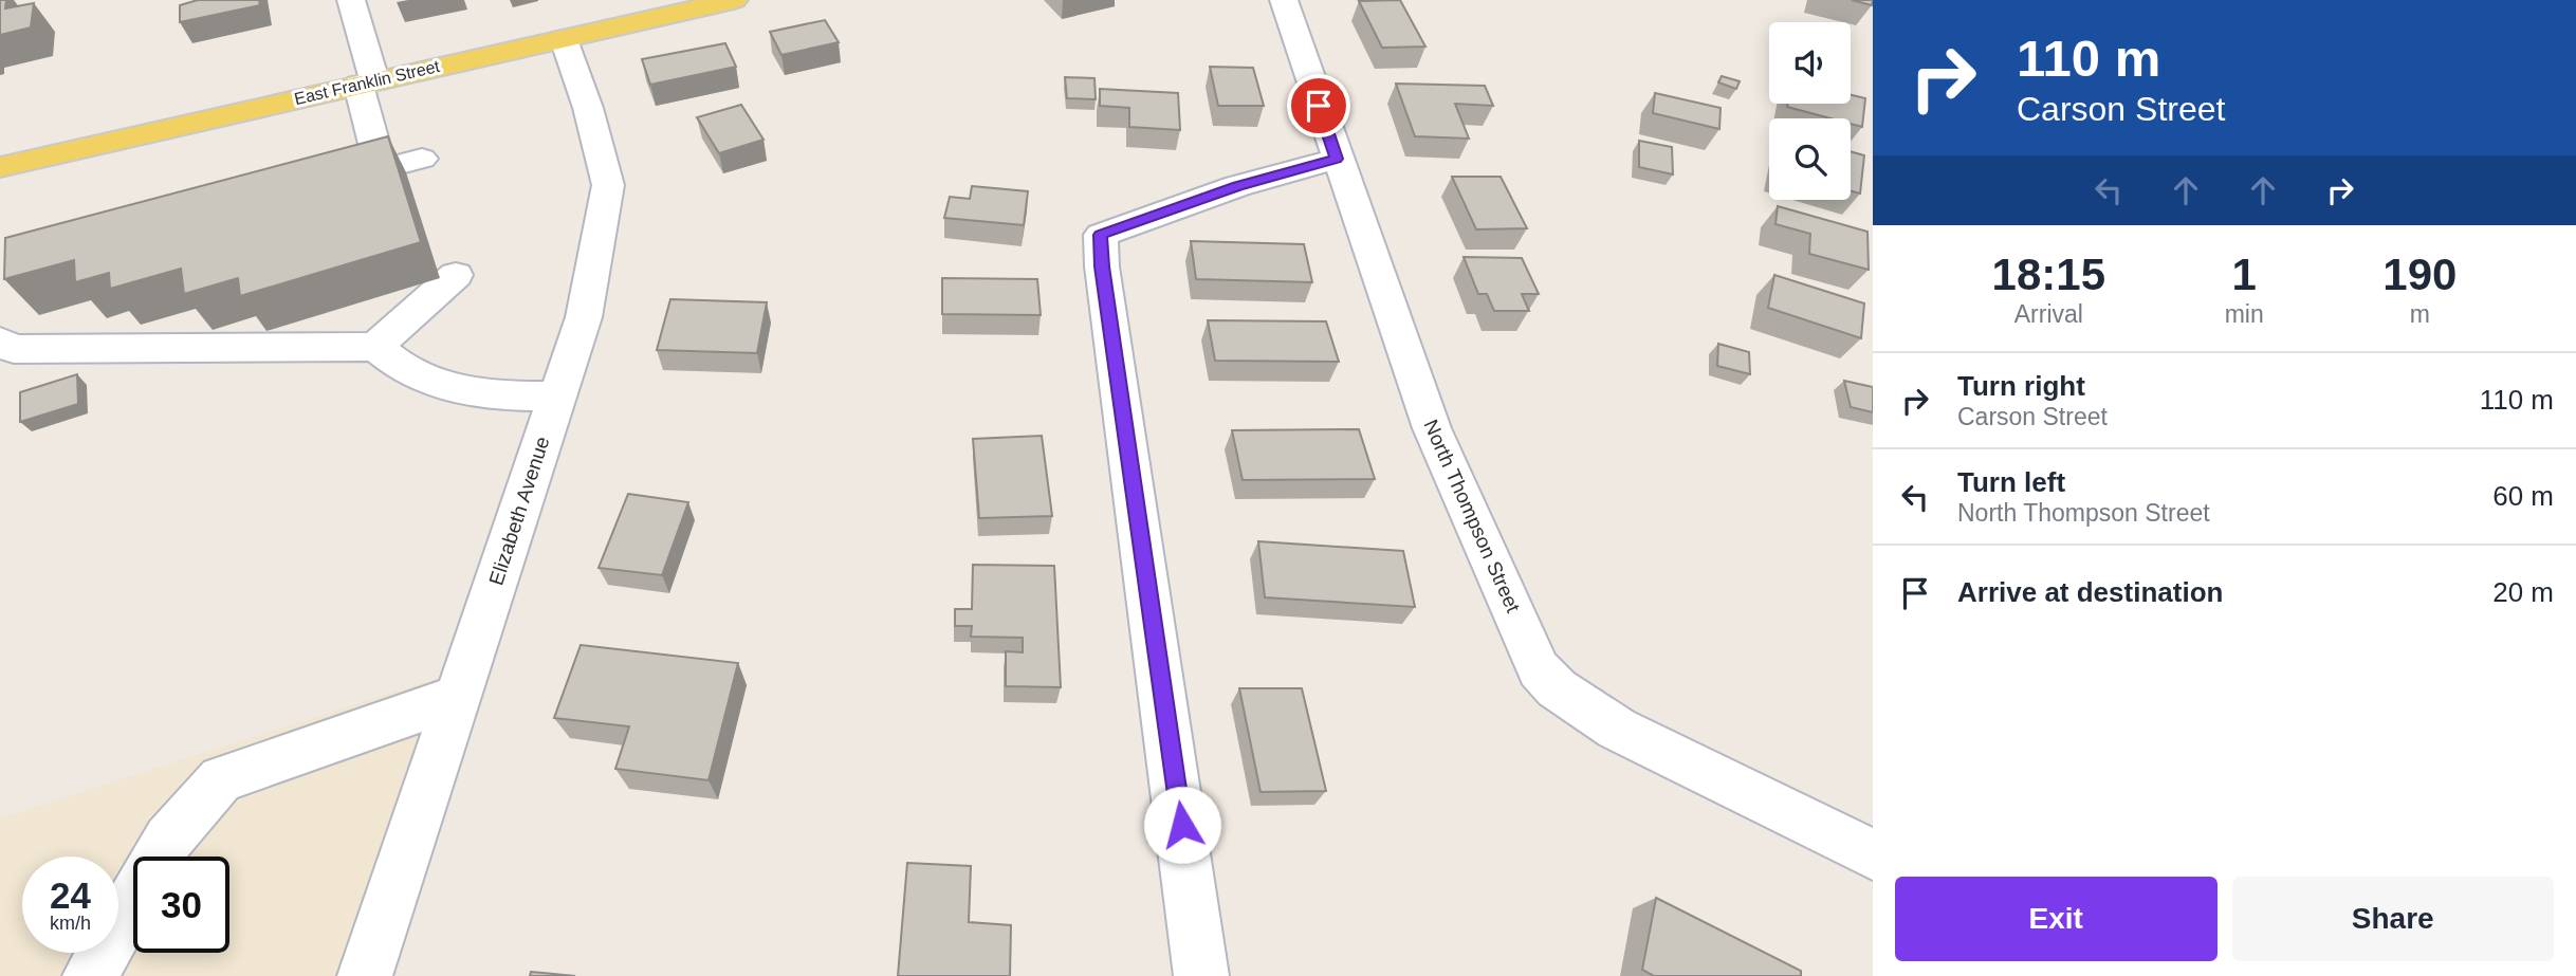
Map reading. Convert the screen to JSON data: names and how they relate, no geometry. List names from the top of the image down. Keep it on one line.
{"streets":{"main road":["East Franklin Street"],"street":["Elizabeth Avenue","North Thompson Street"]},"crossings":[["East Franklin Street","Elizabeth Avenue"]],"page":{"turn":["110 m","Carson Street"],"eta":["18:15","Arrival","1","min","190","m"],"list":[{"name":"Turn right","note":"Carson Street","value":"110 m"},{"name":"Turn left","note":"North Thompson Street","value":"60 m"},{"name":"Arrive at destination","value":"20 m"}],"speed":"24 km/h","limit":"30","buttons":["Exit","Share"]}}
